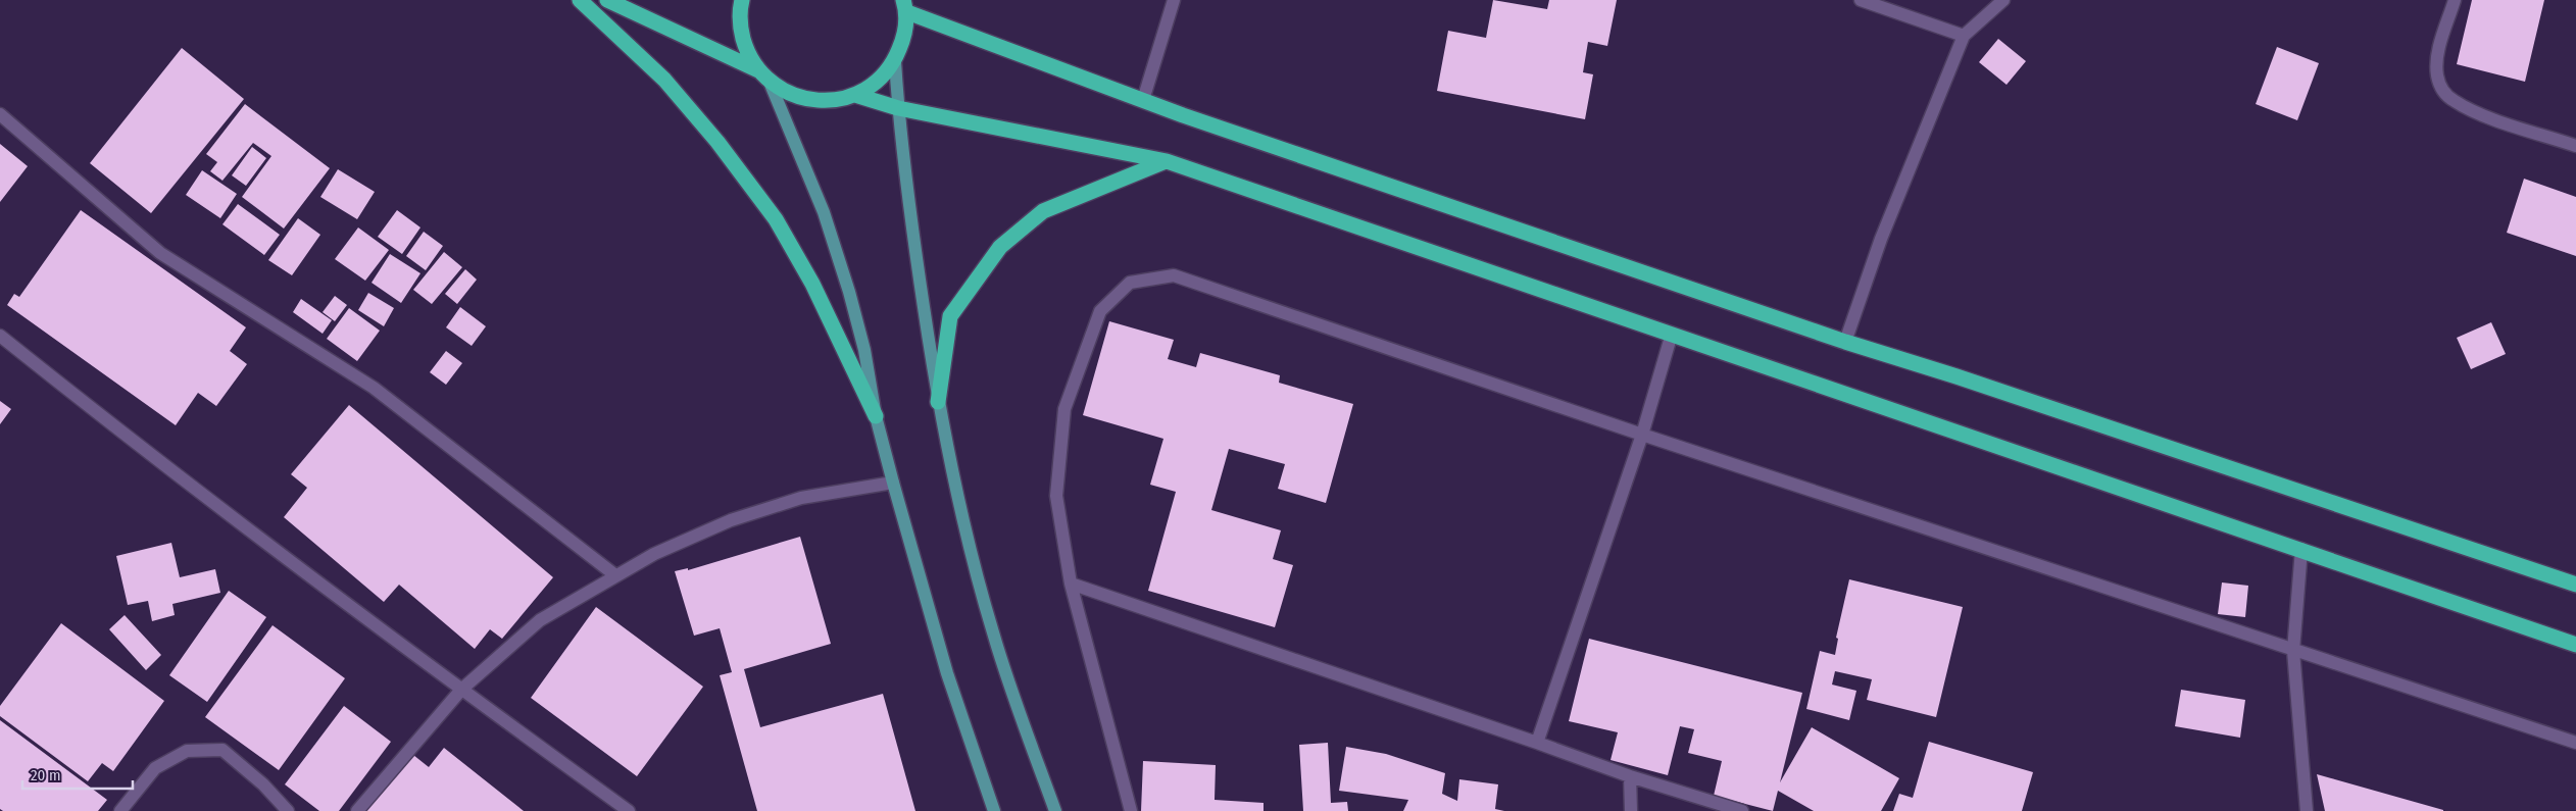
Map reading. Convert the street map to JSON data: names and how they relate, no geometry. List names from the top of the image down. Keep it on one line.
{"scale_bar":"20 m"}
